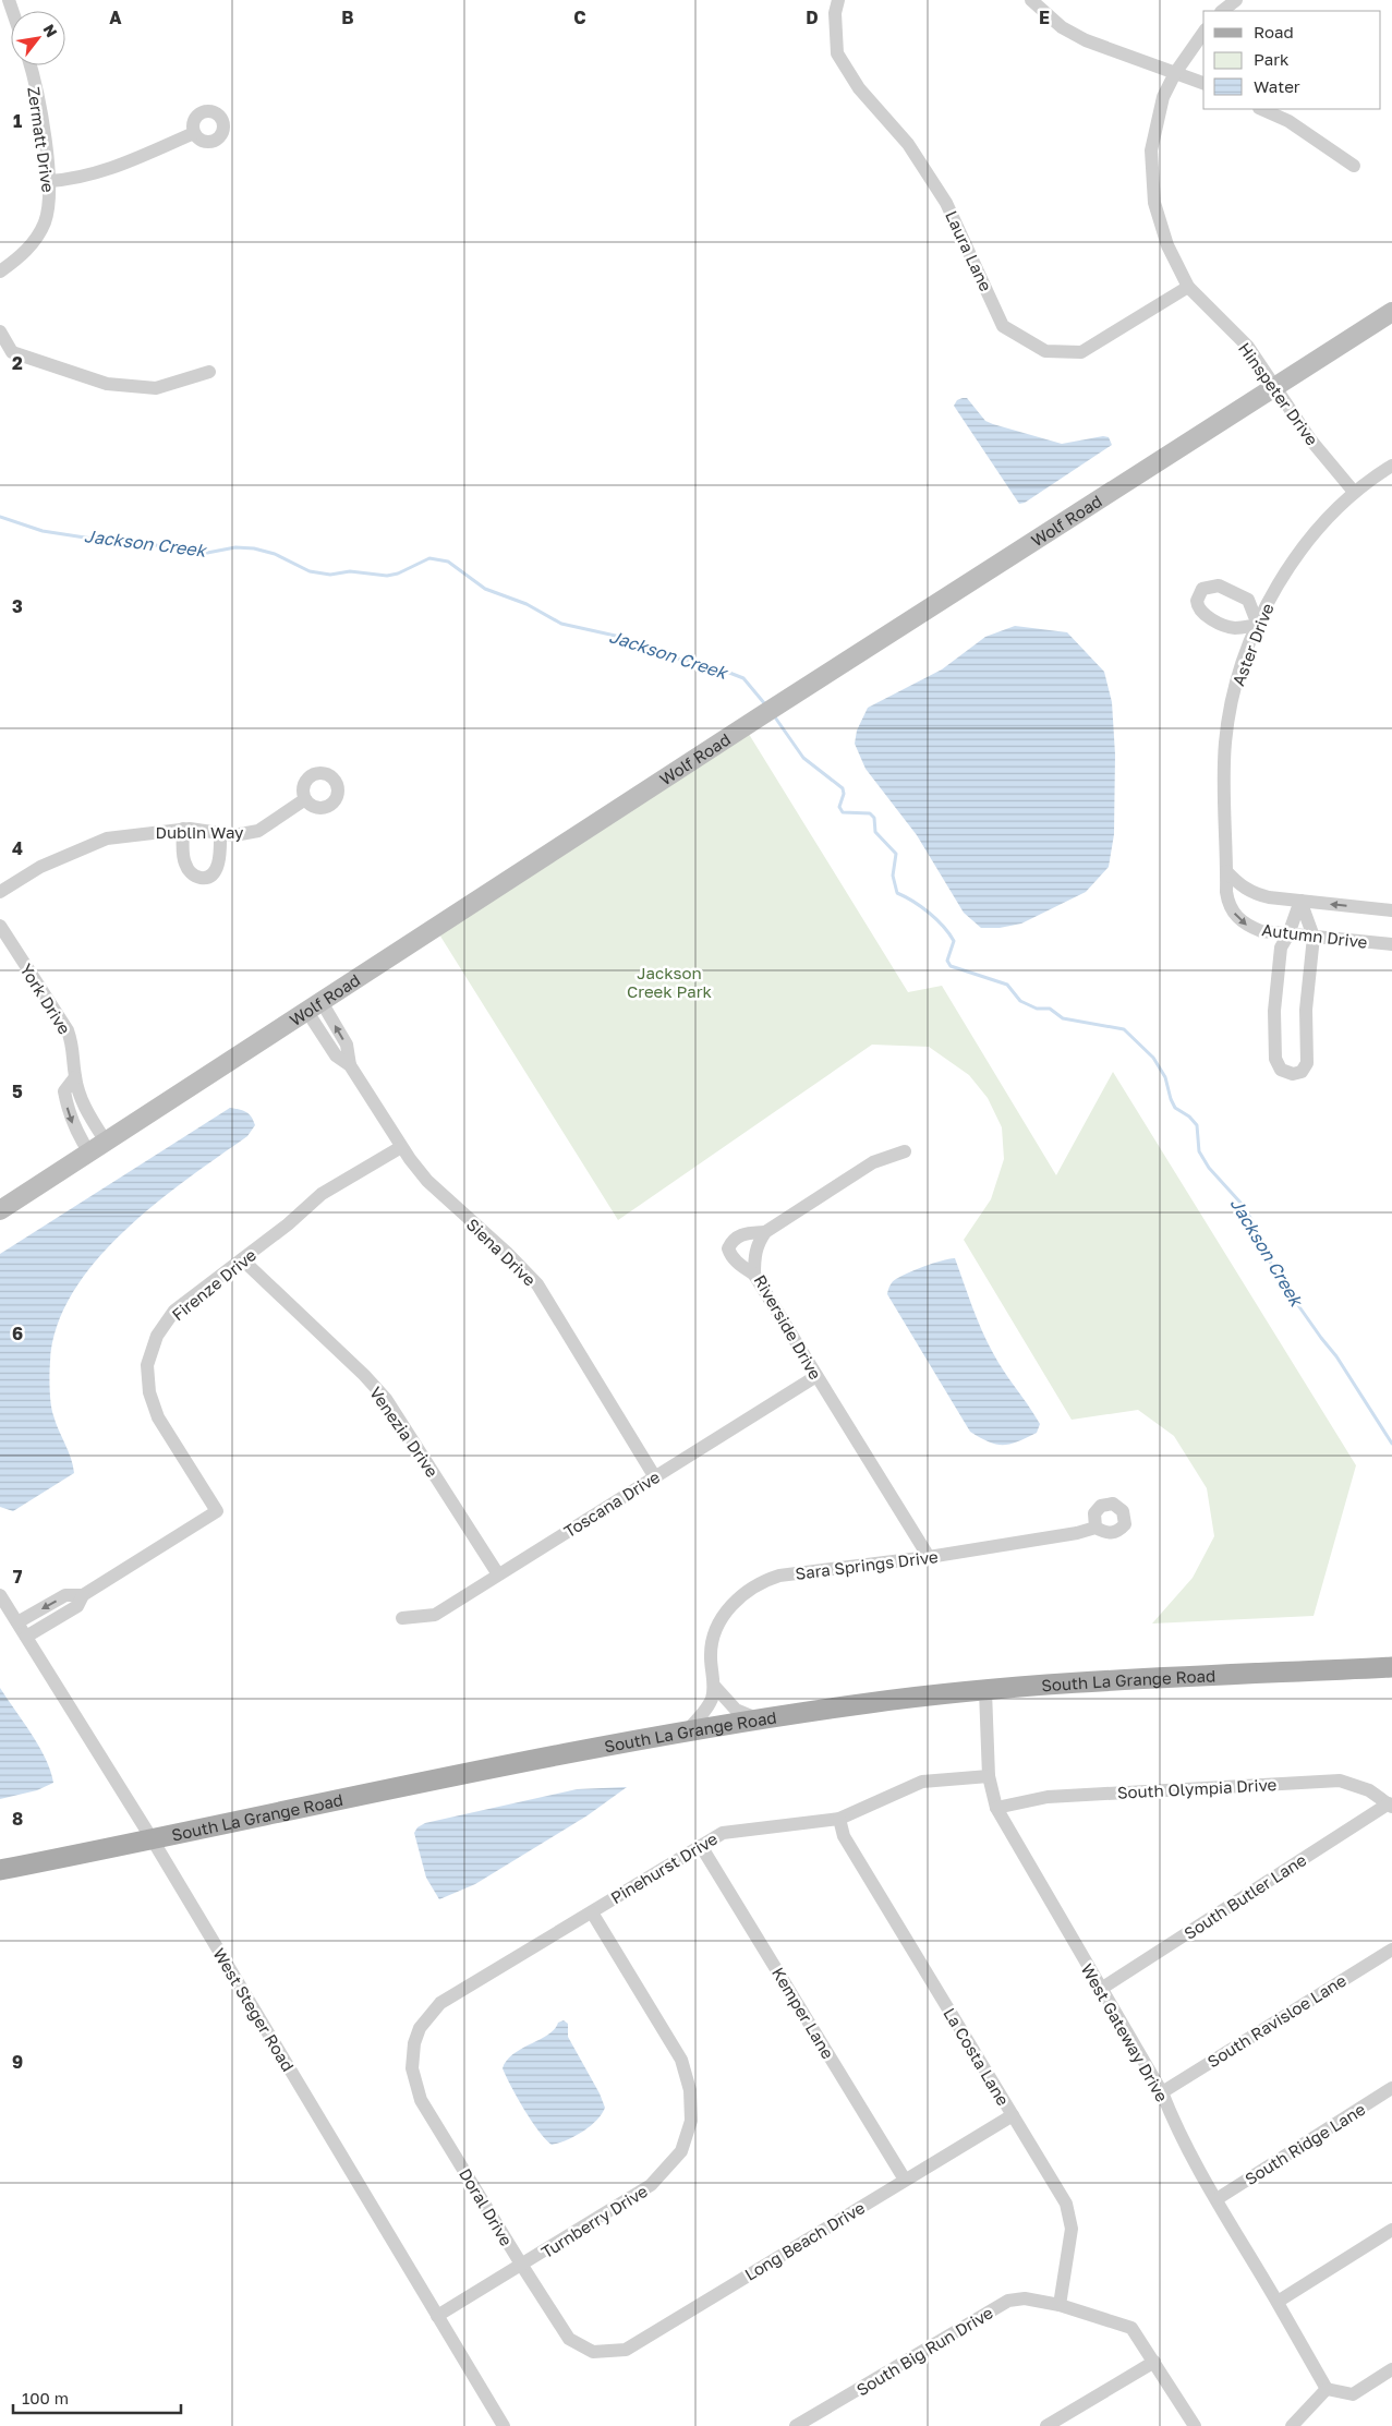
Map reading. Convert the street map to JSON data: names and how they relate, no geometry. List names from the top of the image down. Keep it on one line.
{"streets":{"main road":["Wolf Road","South La Grange Road"],"street":["Zermatt Drive","Laura Lane","Hinspeter Drive","Aster Drive","Dublin Way","Autumn Drive","York Drive","Siena Drive","Firenze Drive","Riverside Drive","Venezia Drive","Toscana Drive","Sara Springs Drive","South Olympia Drive","Pinehurst Drive","South Butler Lane","West Steger Road","Kemper Lane","South Ravisloe Lane","West Gateway Drive","La Costa Lane","South Ridge Lane","Doral Drive","Turnberry Drive","Long Beach Drive","South Big Run Drive"]},"crossings":[["Laura Lane","Hinspeter Drive"],["Hinspeter Drive","Wolf Road"],["Hinspeter Drive","Aster Drive"],["Wolf Road","York Drive"],["Wolf Road","Siena Drive"],["Aster Drive","Autumn Drive"],["Siena Drive","Firenze Drive"],["Siena Drive","Toscana Drive"],["Firenze Drive","Venezia Drive"],["Firenze Drive","West Steger Road"],["Riverside Drive","Toscana Drive"],["Riverside Drive","Sara Springs Drive"],["Venezia Drive","Toscana Drive"],["Sara Springs Drive","South La Grange Road"],["South La Grange Road","West Steger Road"],["South La Grange Road","West Gateway Drive"],["South Olympia Drive","South Butler Lane"],["South Olympia Drive","West Gateway Drive"],["Pinehurst Drive","Kemper Lane"],["Pinehurst Drive","West Gateway Drive"],["Pinehurst Drive","La Costa Lane"],["Pinehurst Drive","Doral Drive"],["Pinehurst Drive","Turnberry Drive"],["South Butler Lane","West Gateway Drive"],["West Steger Road","Turnberry Drive"],["Kemper Lane","Long Beach Drive"],["South Ravisloe Lane","West Gateway Drive"],["West Gateway Drive","South Ridge Lane"],["La Costa Lane","Long Beach Drive"],["La Costa Lane","South Big Run Drive"],["Doral Drive","Turnberry Drive"],["Doral Drive","Long Beach Drive"]],"water":["Jackson Creek"],"parks":["Jackson Creek Park"],"legend":["Road","Park","Water"],"scale_bar":"100 m","north":"top right","grid":{"columns":["A","B","C","D","E"],"rows":["1","2","3","4","5","6","7","8","9"]}}
